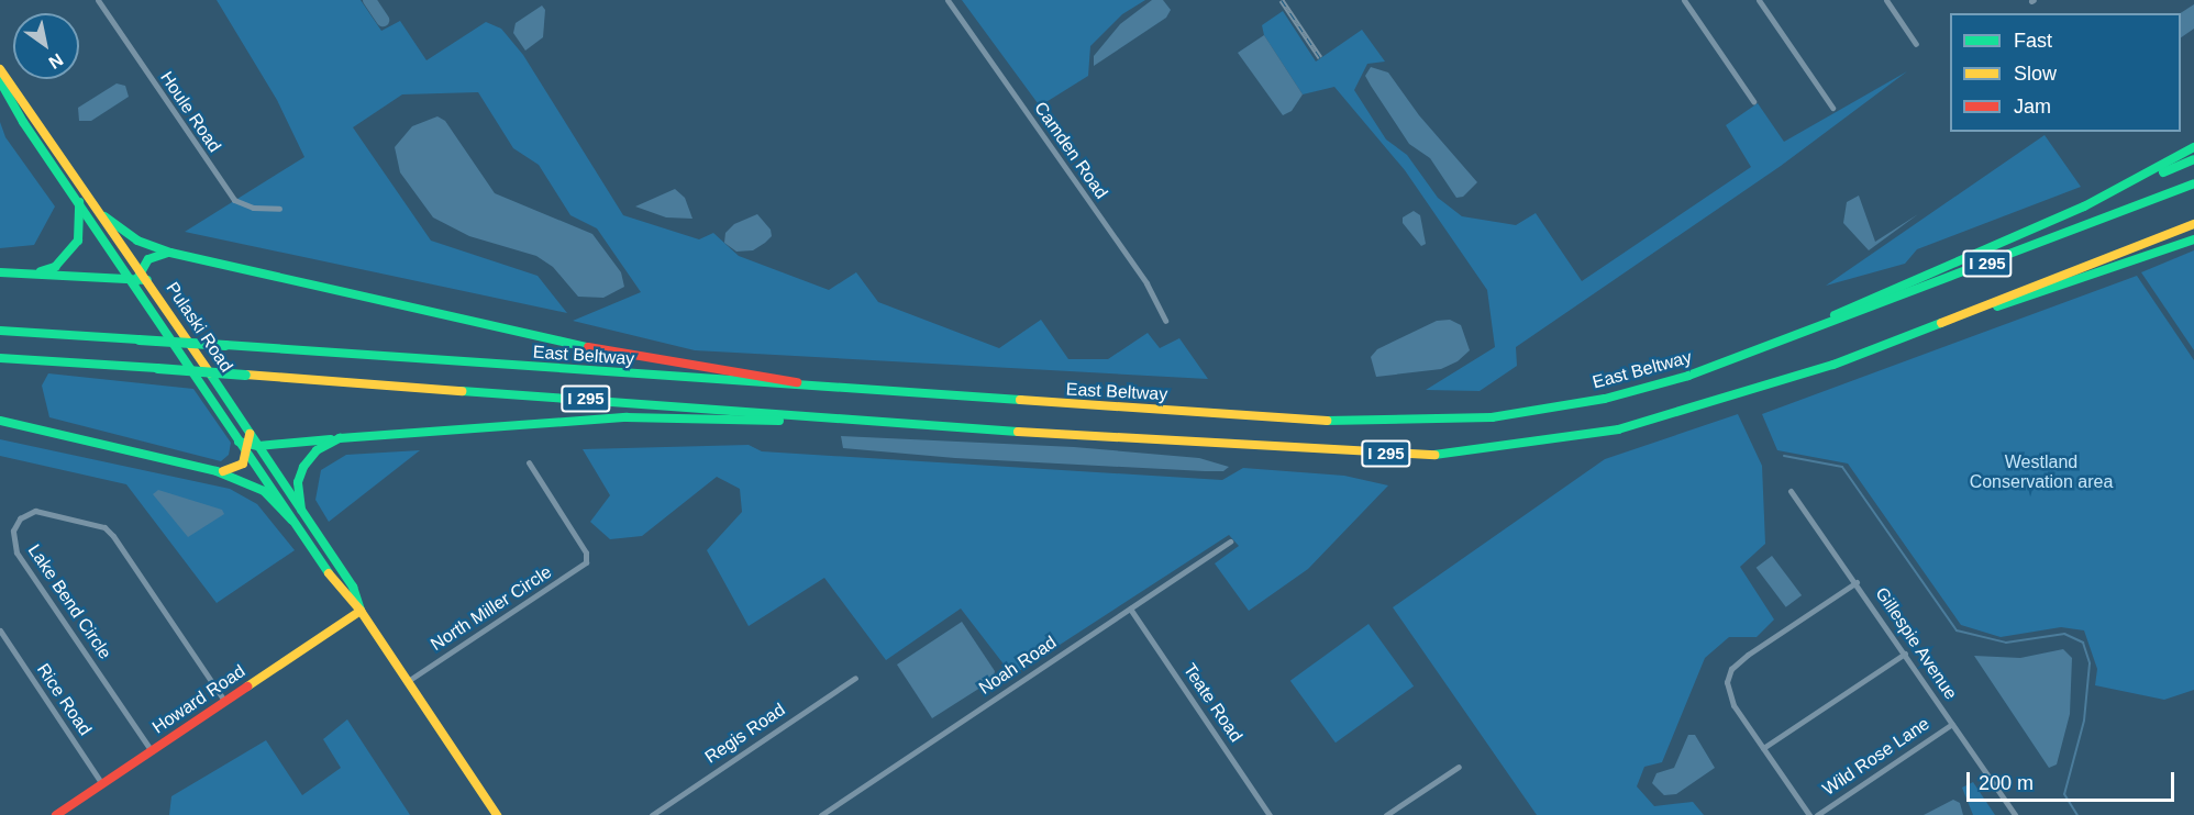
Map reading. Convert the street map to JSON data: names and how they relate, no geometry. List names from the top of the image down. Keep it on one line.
{"streets":{"main road":["I 295","Pulaski Road","East Beltway","Howard Road"],"street":["Houle Road","Camden Road","Lake Bend Circle","North Miller Circle","Gillespie Avenue","Noah Road","Rice Road","Teate Road","Regis Road","Wild Rose Lane"]},"crossings":[["Pulaski Road","North Miller Circle"],["Pulaski Road","Howard Road"],["Lake Bend Circle","Howard Road"],["Gillespie Avenue","Wild Rose Lane"],["Noah Road","Teate Road"],["Rice Road","Howard Road"]],"parks":["Westland Conservation area"],"legend":["Fast","Slow","Jam"],"scale_bar":"200 m","north":"bottom right"}
